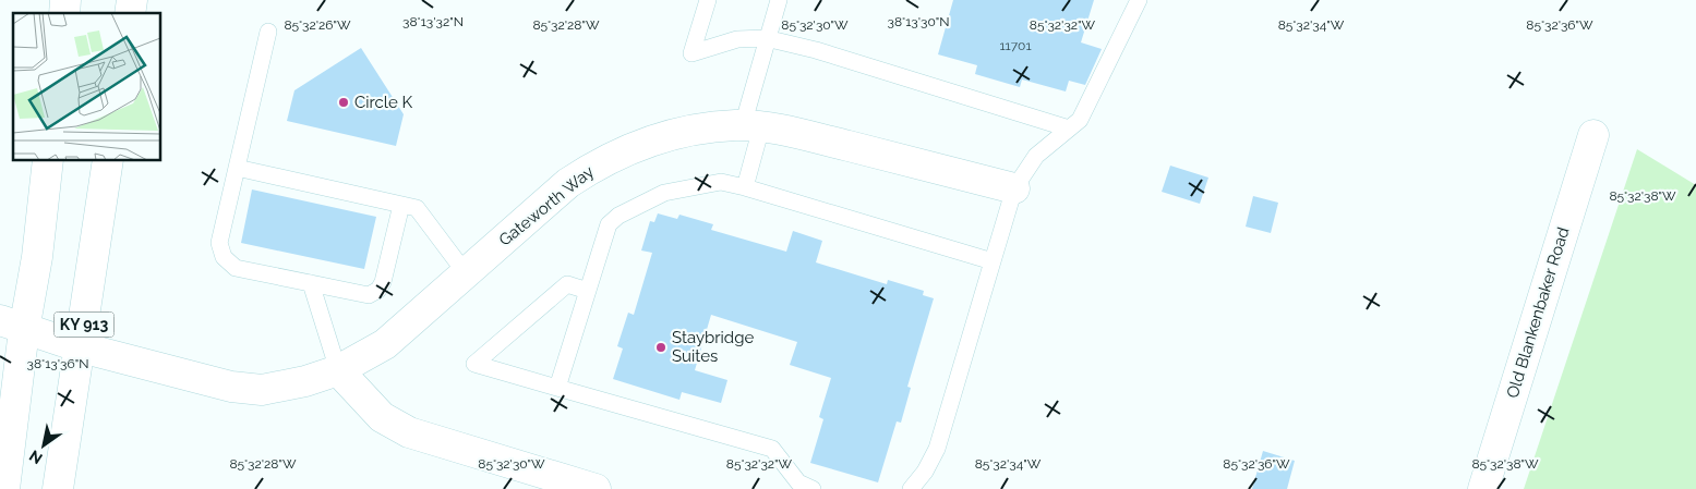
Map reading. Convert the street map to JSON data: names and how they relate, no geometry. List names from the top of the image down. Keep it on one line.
{"streets":{"street":["Gateworth Way","Old Blankenbaker Road","KY 913"]},"places":["Circle K","Staybridge Suites"],"house_numbers":["11701"],"north":"bottom left","coordinates":["38°13'32\"N","38°13'30\"N","85°32'28\"W","85°32'26\"W","85°32'30\"W","85°32'32\"W","85°32'34\"W","85°32'36\"W","85°32'38\"W","38°13'36\"N"]}
